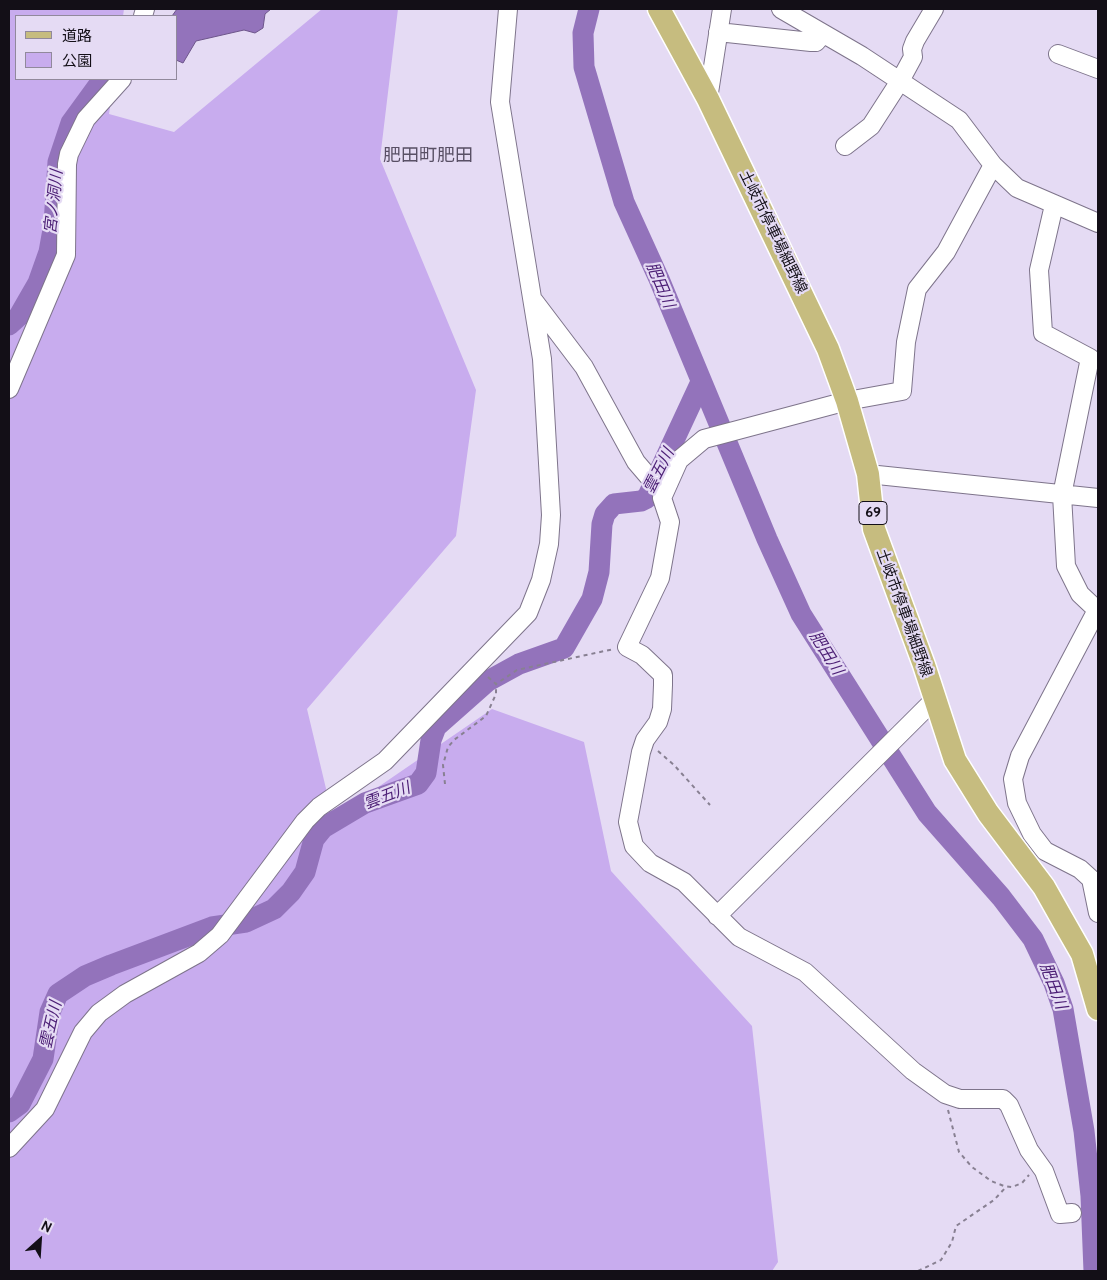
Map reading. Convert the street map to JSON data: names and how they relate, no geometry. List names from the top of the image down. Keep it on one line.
{"streets":{"main road":["土岐市停車場細野線","69"]},"districts":["肥田町肥田"],"water":["宮ノ洞川","肥田川","雲五川"],"legend":["道路","公園"],"north":"top right"}
